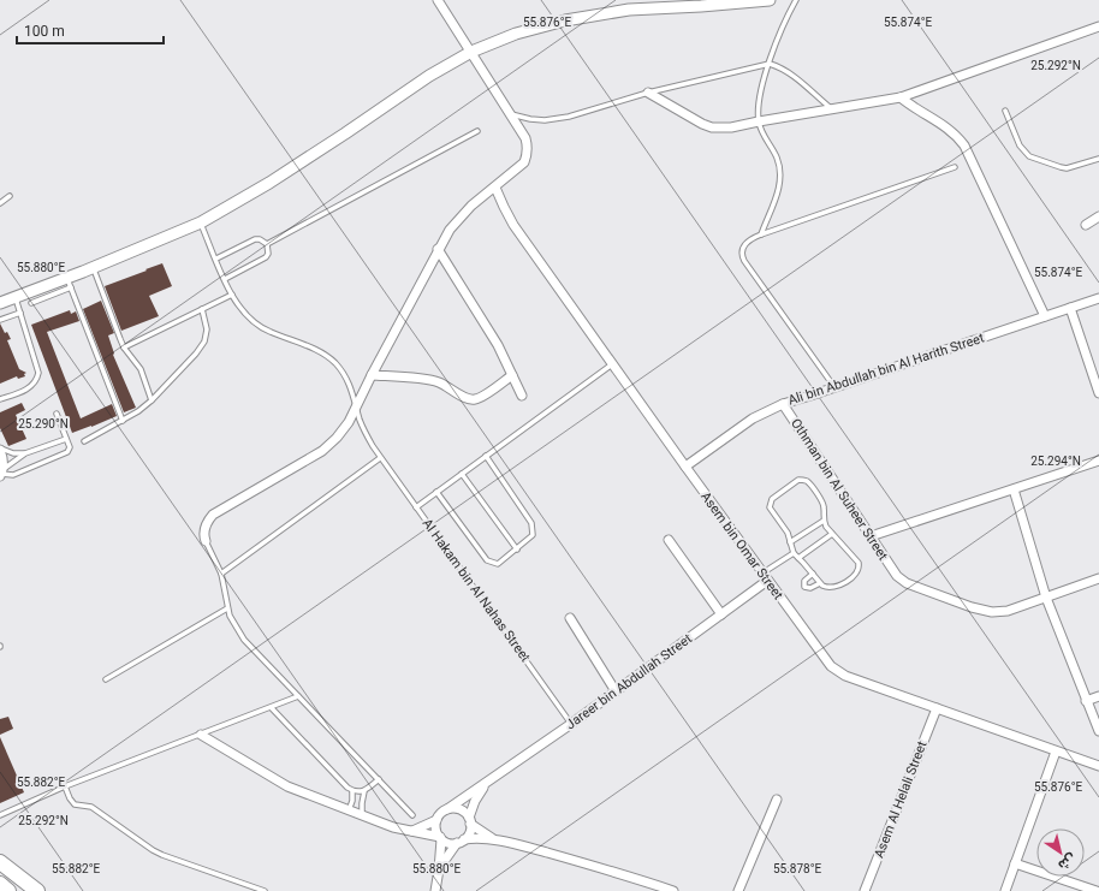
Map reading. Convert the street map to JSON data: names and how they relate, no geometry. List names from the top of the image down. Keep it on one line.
{"streets":{"street":["Ali bin Abdullah bin Al Harith Street","Othman bin Al Suheer Street","Asem bin Omar Street","Jareer bin Abdullah Street","Asem Al Helali Street"],"lane":["Al Hakam bin Al Nahas Street"]},"crossings":[["Ali bin Abdullah bin Al Harith Street","Othman bin Al Suheer Street"],["Ali bin Abdullah bin Al Harith Street","Asem bin Omar Street"],["Asem bin Omar Street","Jareer bin Abdullah Street"],["Asem bin Omar Street","Asem Al Helali Street"],["Al Hakam bin Al Nahas Street","Jareer bin Abdullah Street"]],"scale_bar":"100 m","north":"bottom right","coordinates":["55.876°E","55.874°E","25.292°N","55.880°E","25.290°N","25.294°N","55.882°E","55.878°E"]}
